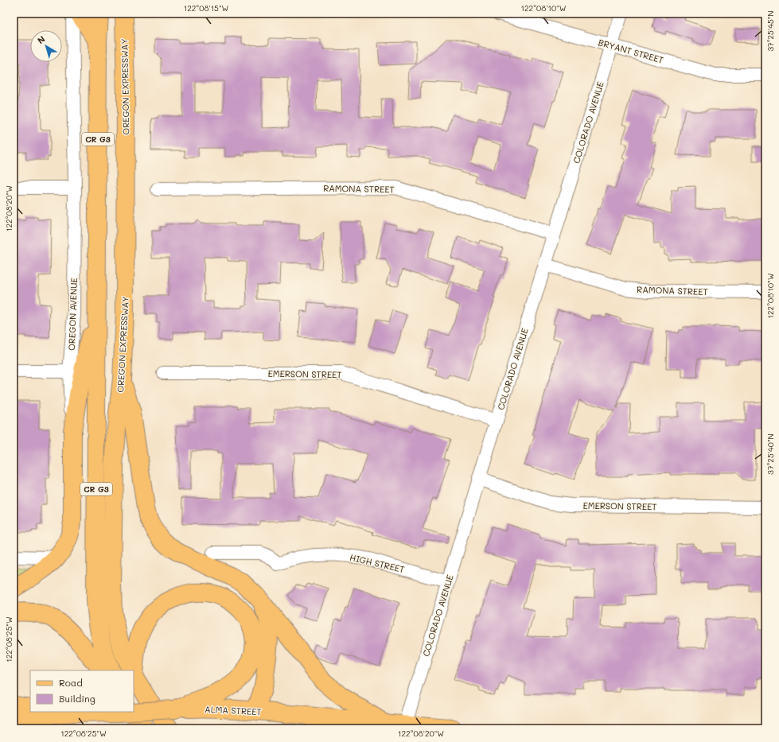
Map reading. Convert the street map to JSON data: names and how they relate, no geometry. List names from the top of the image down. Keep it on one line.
{"streets":{"main road":["OREGON EXPRESSWAY","CR G3","OREGON AVENUE","ALMA STREET"],"street":["BRYANT STREET","COLORADO AVENUE","RAMONA STREET","EMERSON STREET","HIGH STREET"]},"crossings":[["BRYANT STREET","COLORADO AVENUE"],["COLORADO AVENUE","RAMONA STREET"],["COLORADO AVENUE","EMERSON STREET"],["COLORADO AVENUE","HIGH STREET"],["COLORADO AVENUE","ALMA STREET"]],"legend":["Road","Building"],"north":"top left","coordinates":["122°08'15\"W","122°08'10\"W","37°25'45\"N","122°08'20\"W","37°25'40\"N","122°08'25\"W"]}
